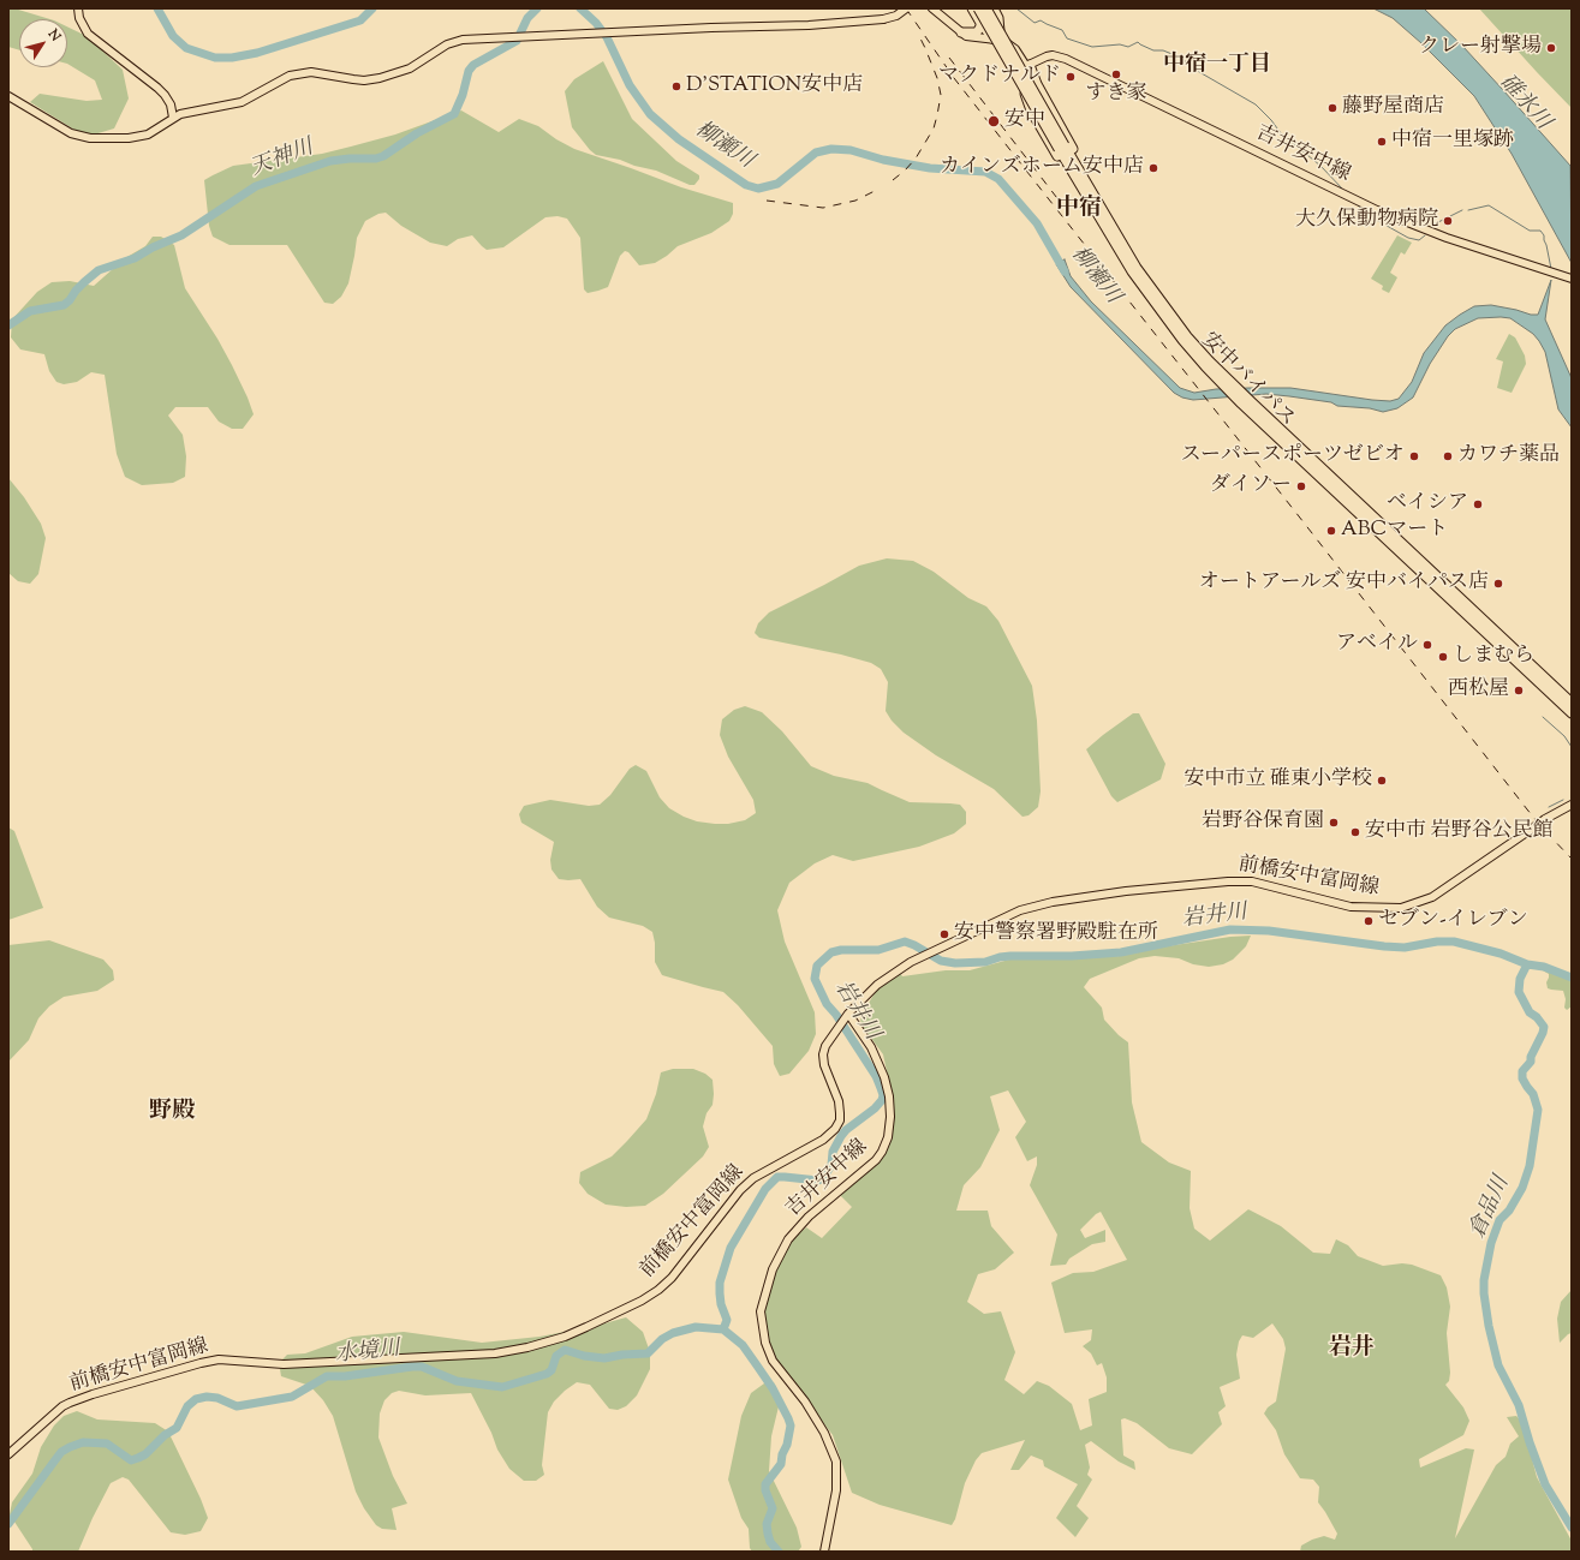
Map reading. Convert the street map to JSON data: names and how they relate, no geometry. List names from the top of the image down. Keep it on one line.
{"streets":{"highway":["安中バイパス"],"main road":["吉井安中線","前橋安中富岡線"]},"crossings":[["吉井安中線","前橋安中富岡線"]],"districts":["中宿一丁目","中宿","野殿","岩井"],"water":["碓氷川","柳瀬川","天神川","岩井川","倉品川","水境川"],"places":["クレー射撃場","すき家","マクドナルド","D'STATION安中店","藤野屋商店","安中","中宿一里塚跡","カインズホーム安中店","大久保動物病院","スーパースポーツゼビオ","カワチ薬品","ダイソー","ベイシア","ABCマート","オートアールズ 安中バイパス店","アベイル","しまむら","西松屋","安中市立 碓東小学校","岩野谷保育園","安中市 岩野谷公民館","セブン-イレブン","安中警察署野殿駐在所"],"north":"top right"}
